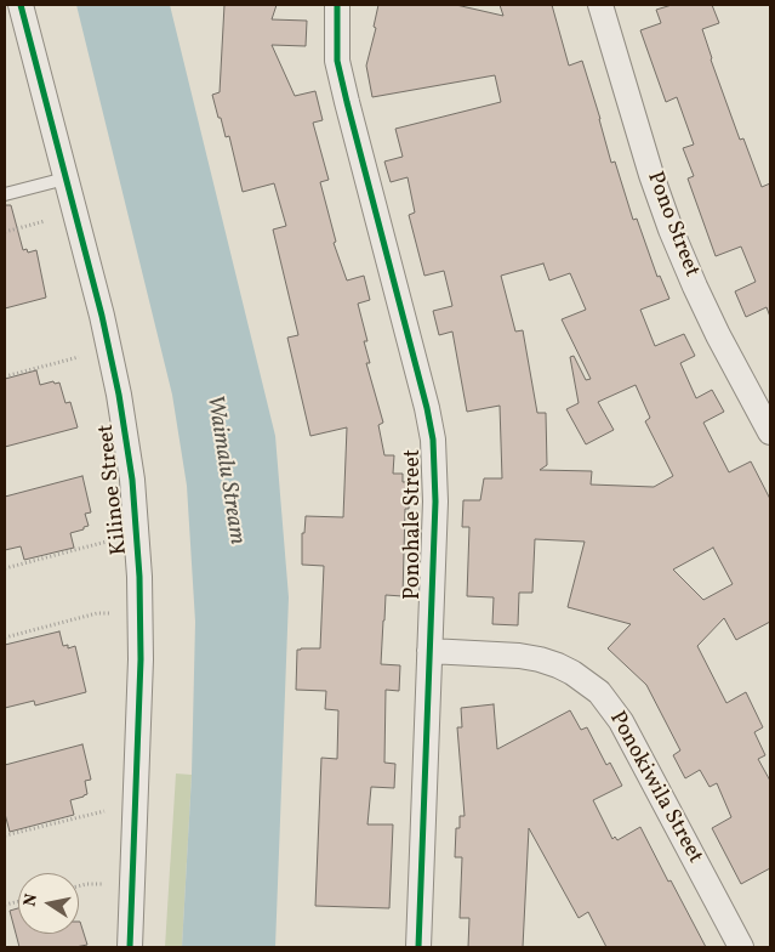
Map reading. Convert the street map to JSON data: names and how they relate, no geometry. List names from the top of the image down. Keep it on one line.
{"streets":{"street":["Pono Street","Kilinoe Street","Ponohale Street","Ponokiwila Street"]},"crossings":[["Ponohale Street","Ponokiwila Street"]],"water":["Waimalu Stream"],"north":"left"}
